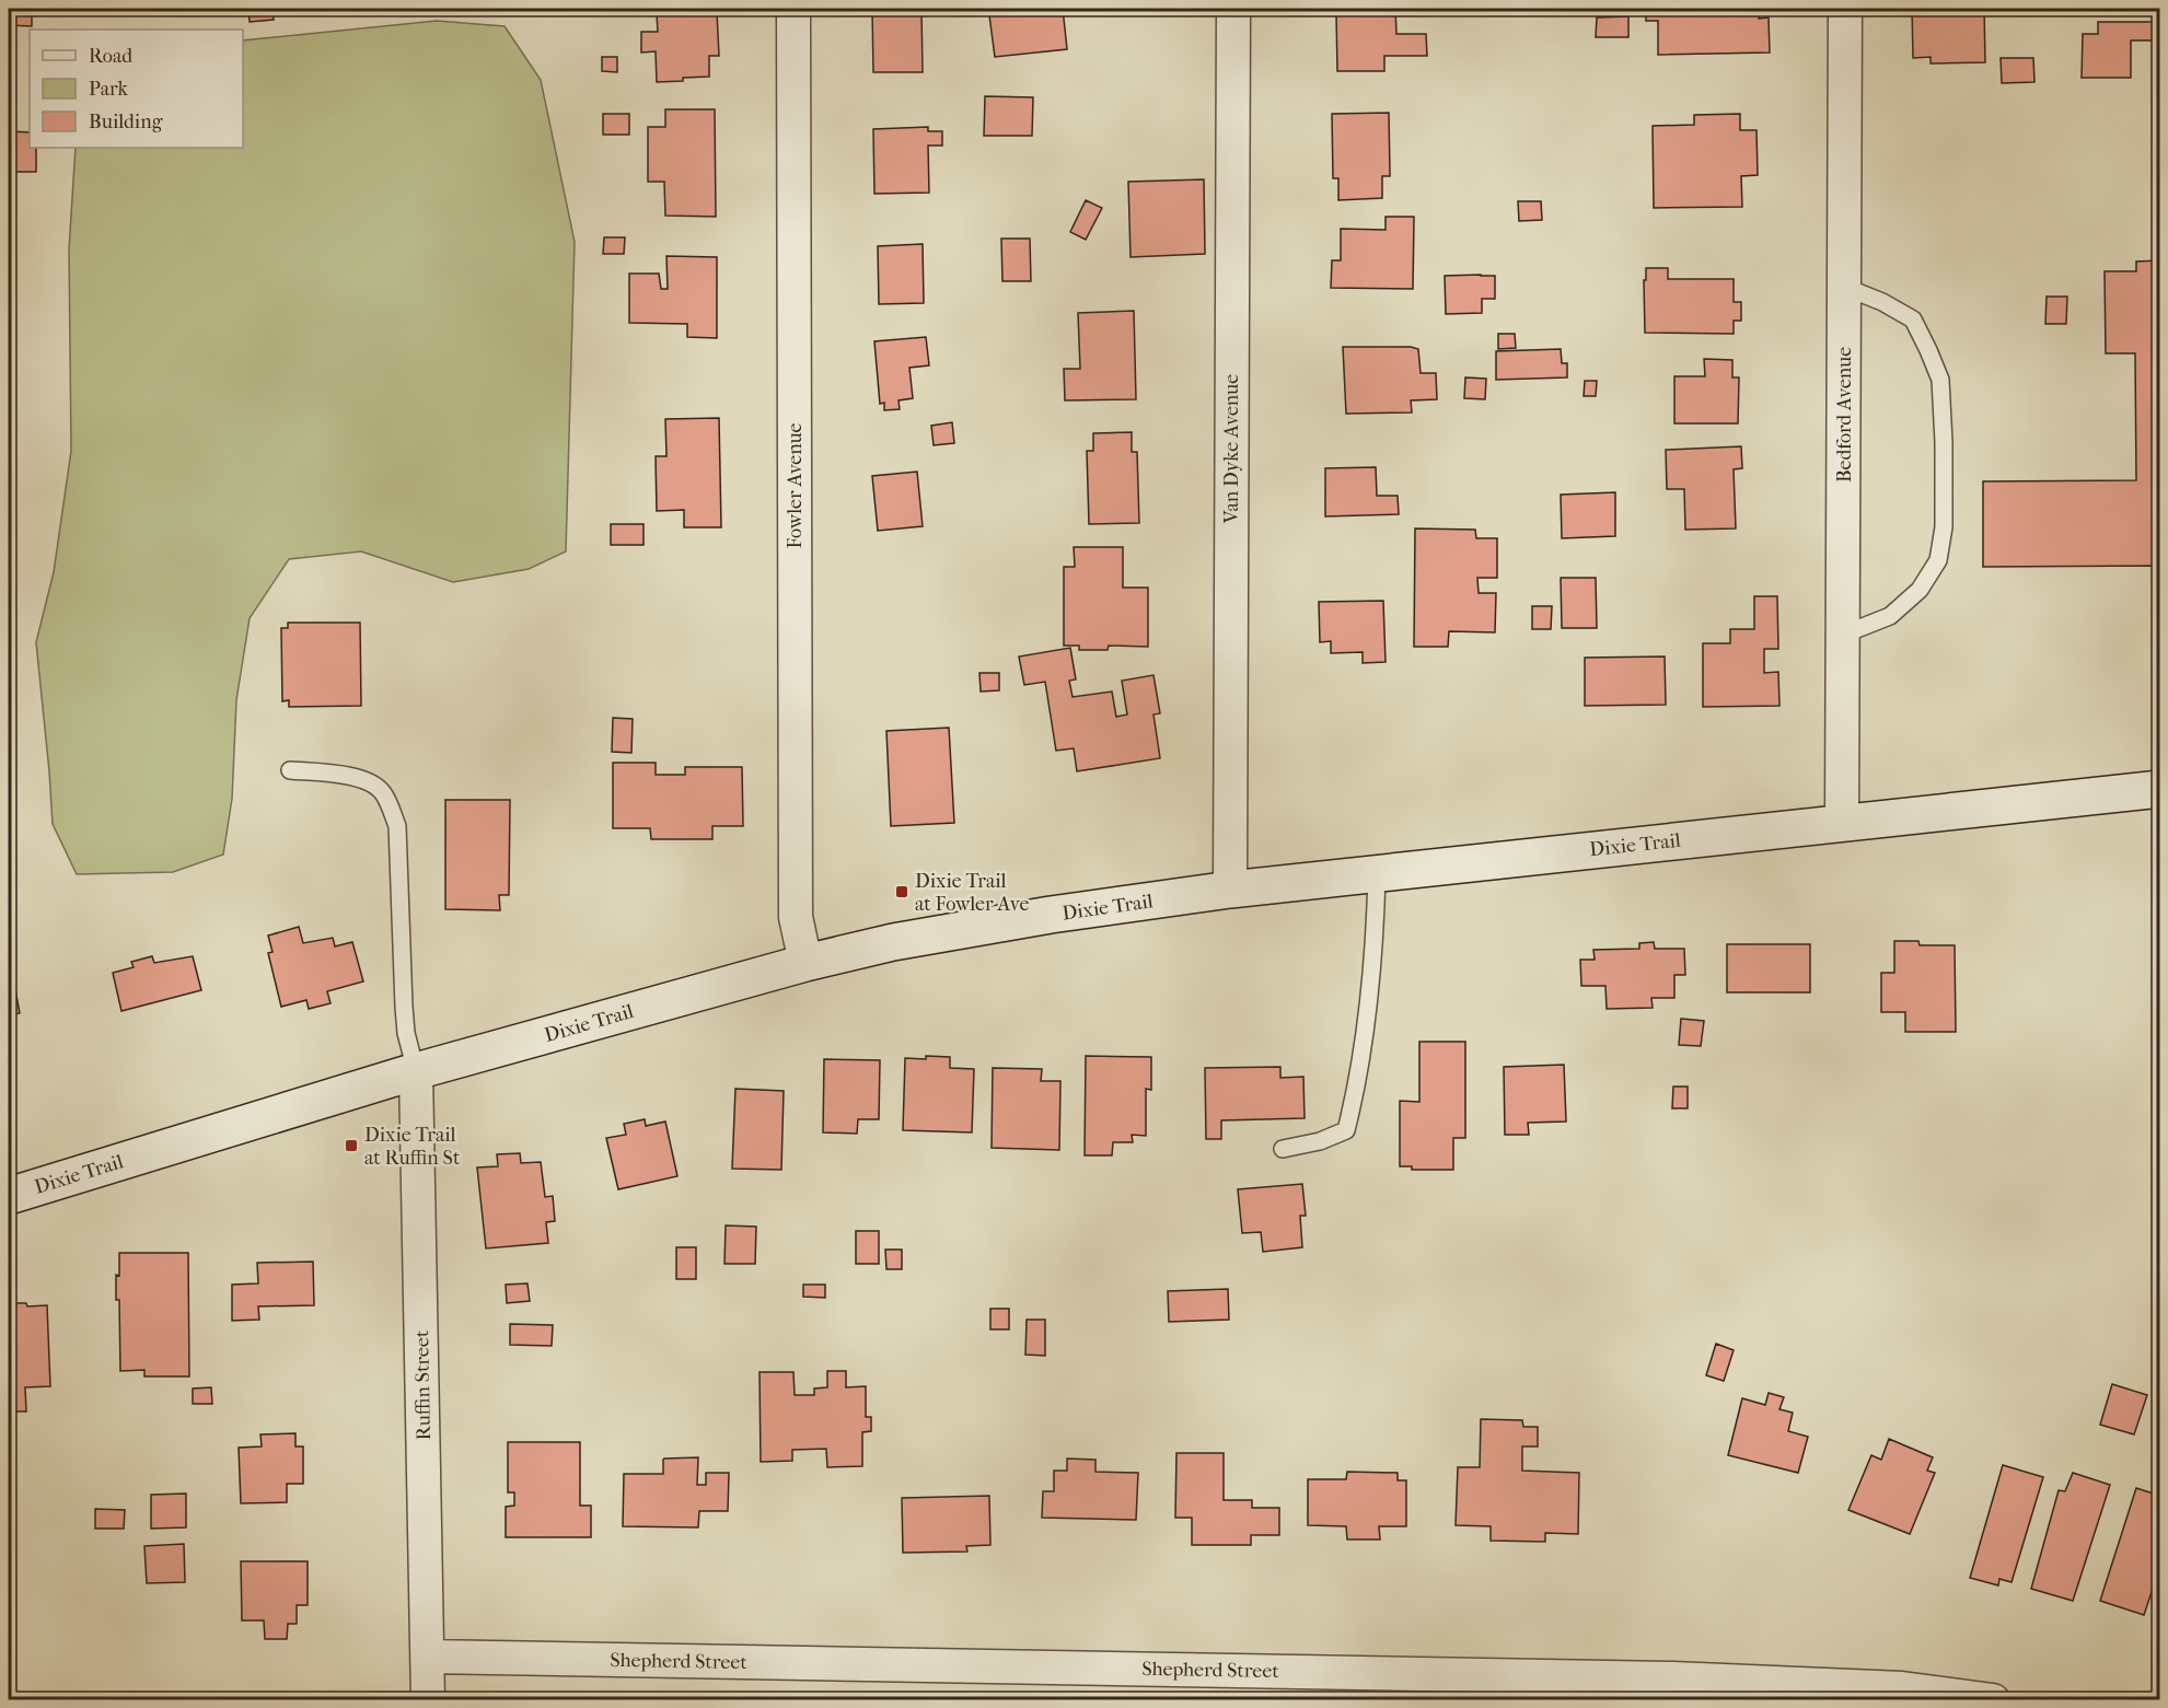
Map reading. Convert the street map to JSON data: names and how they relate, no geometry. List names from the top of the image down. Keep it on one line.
{"streets":{"main road":["Dixie Trail"],"street":["Bedford Avenue","Van Dyke Avenue","Fowler Avenue","Ruffin Street","Shepherd Street"]},"crossings":[["Bedford Avenue","Dixie Trail"],["Van Dyke Avenue","Dixie Trail"],["Fowler Avenue","Dixie Trail"],["Dixie Trail","Ruffin Street"],["Ruffin Street","Shepherd Street"]],"places":{"transit":["Dixie Trail at Fowler Ave","Dixie Trail at Ruffin St"]},"legend":["Road","Park","Building"]}
